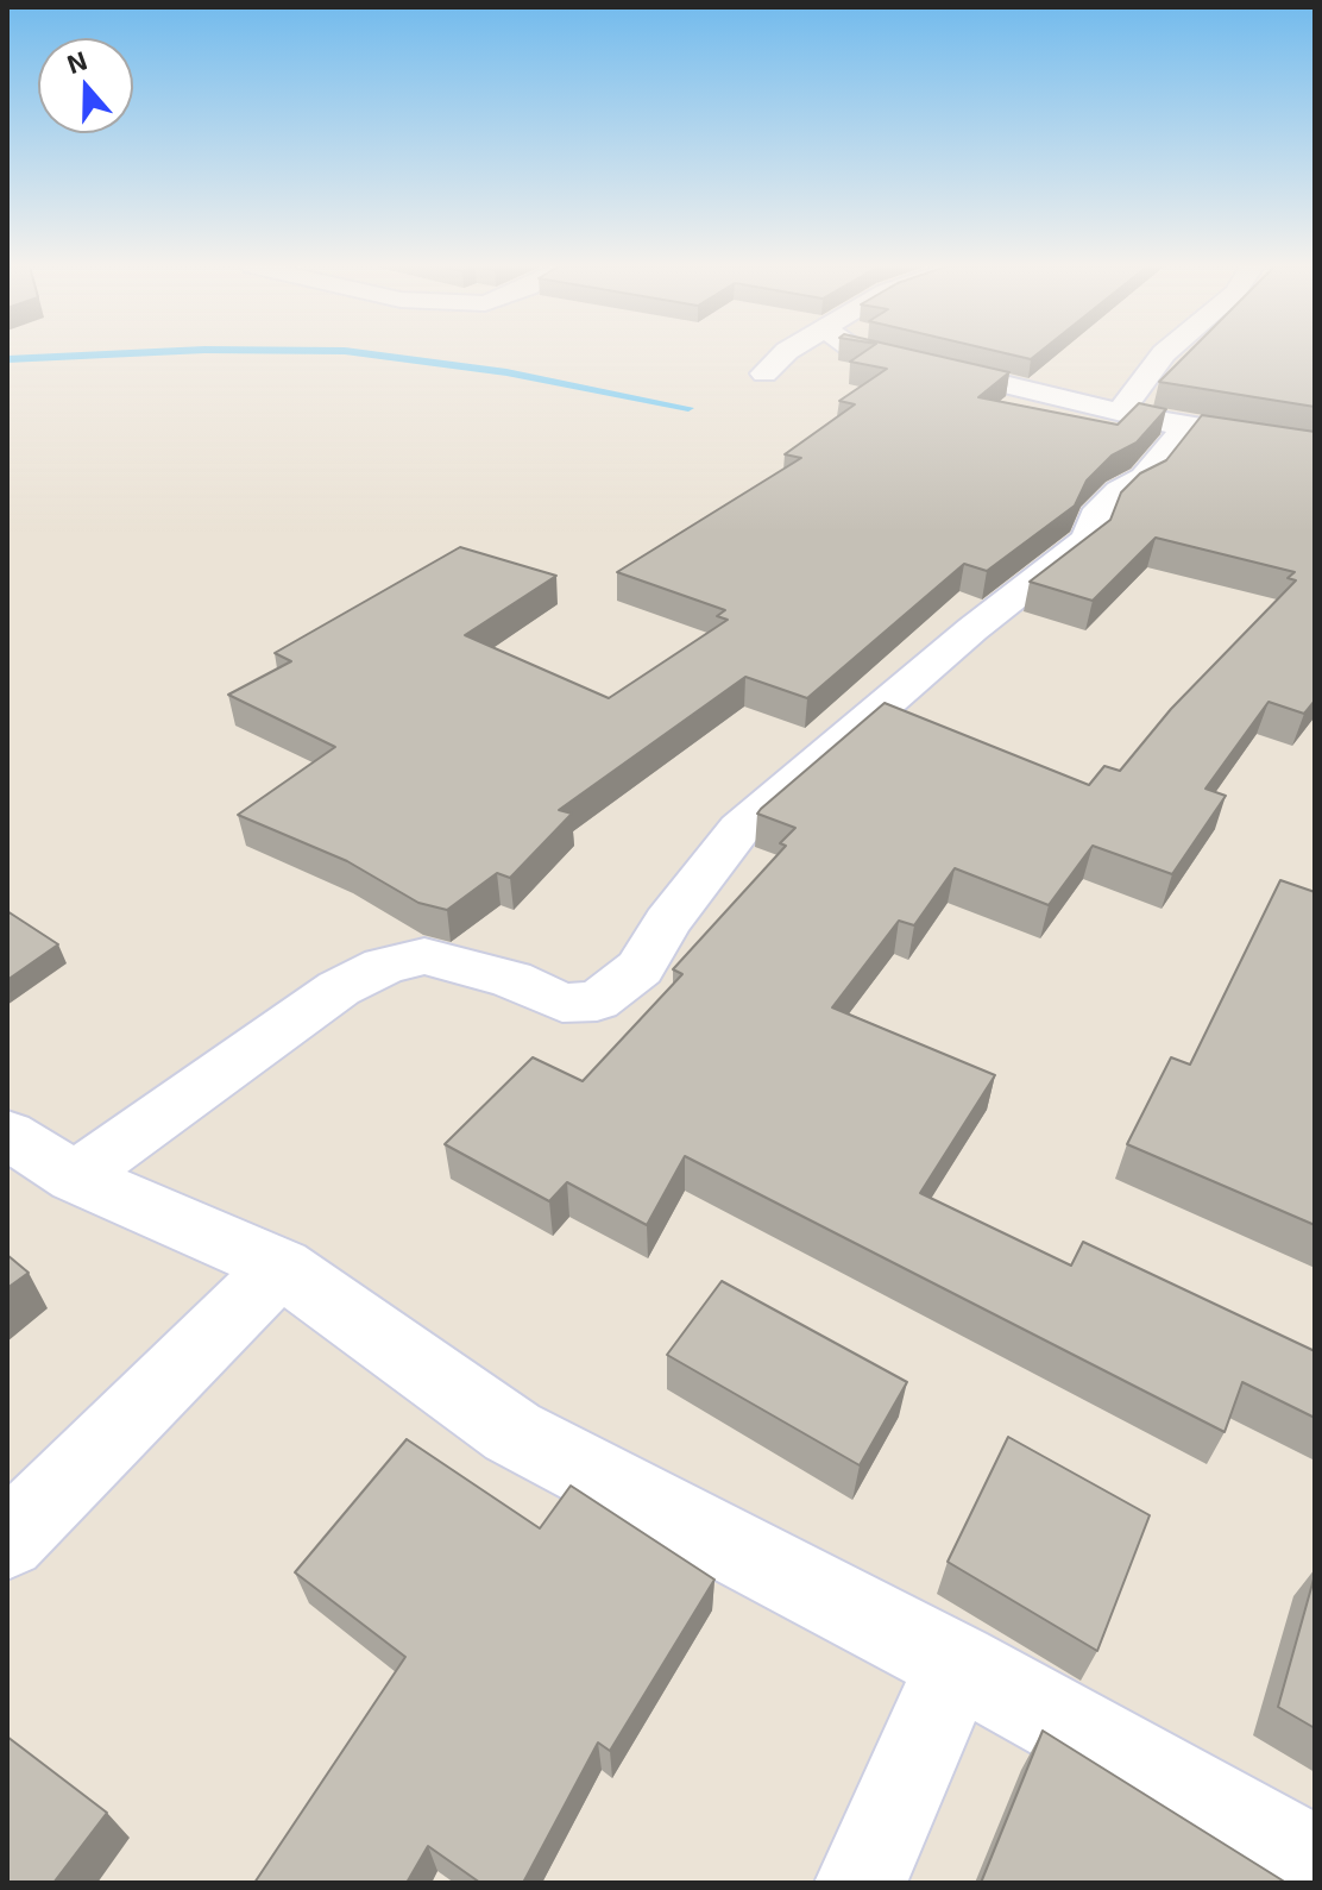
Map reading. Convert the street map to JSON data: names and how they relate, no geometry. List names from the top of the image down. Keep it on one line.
{"north":"top"}
